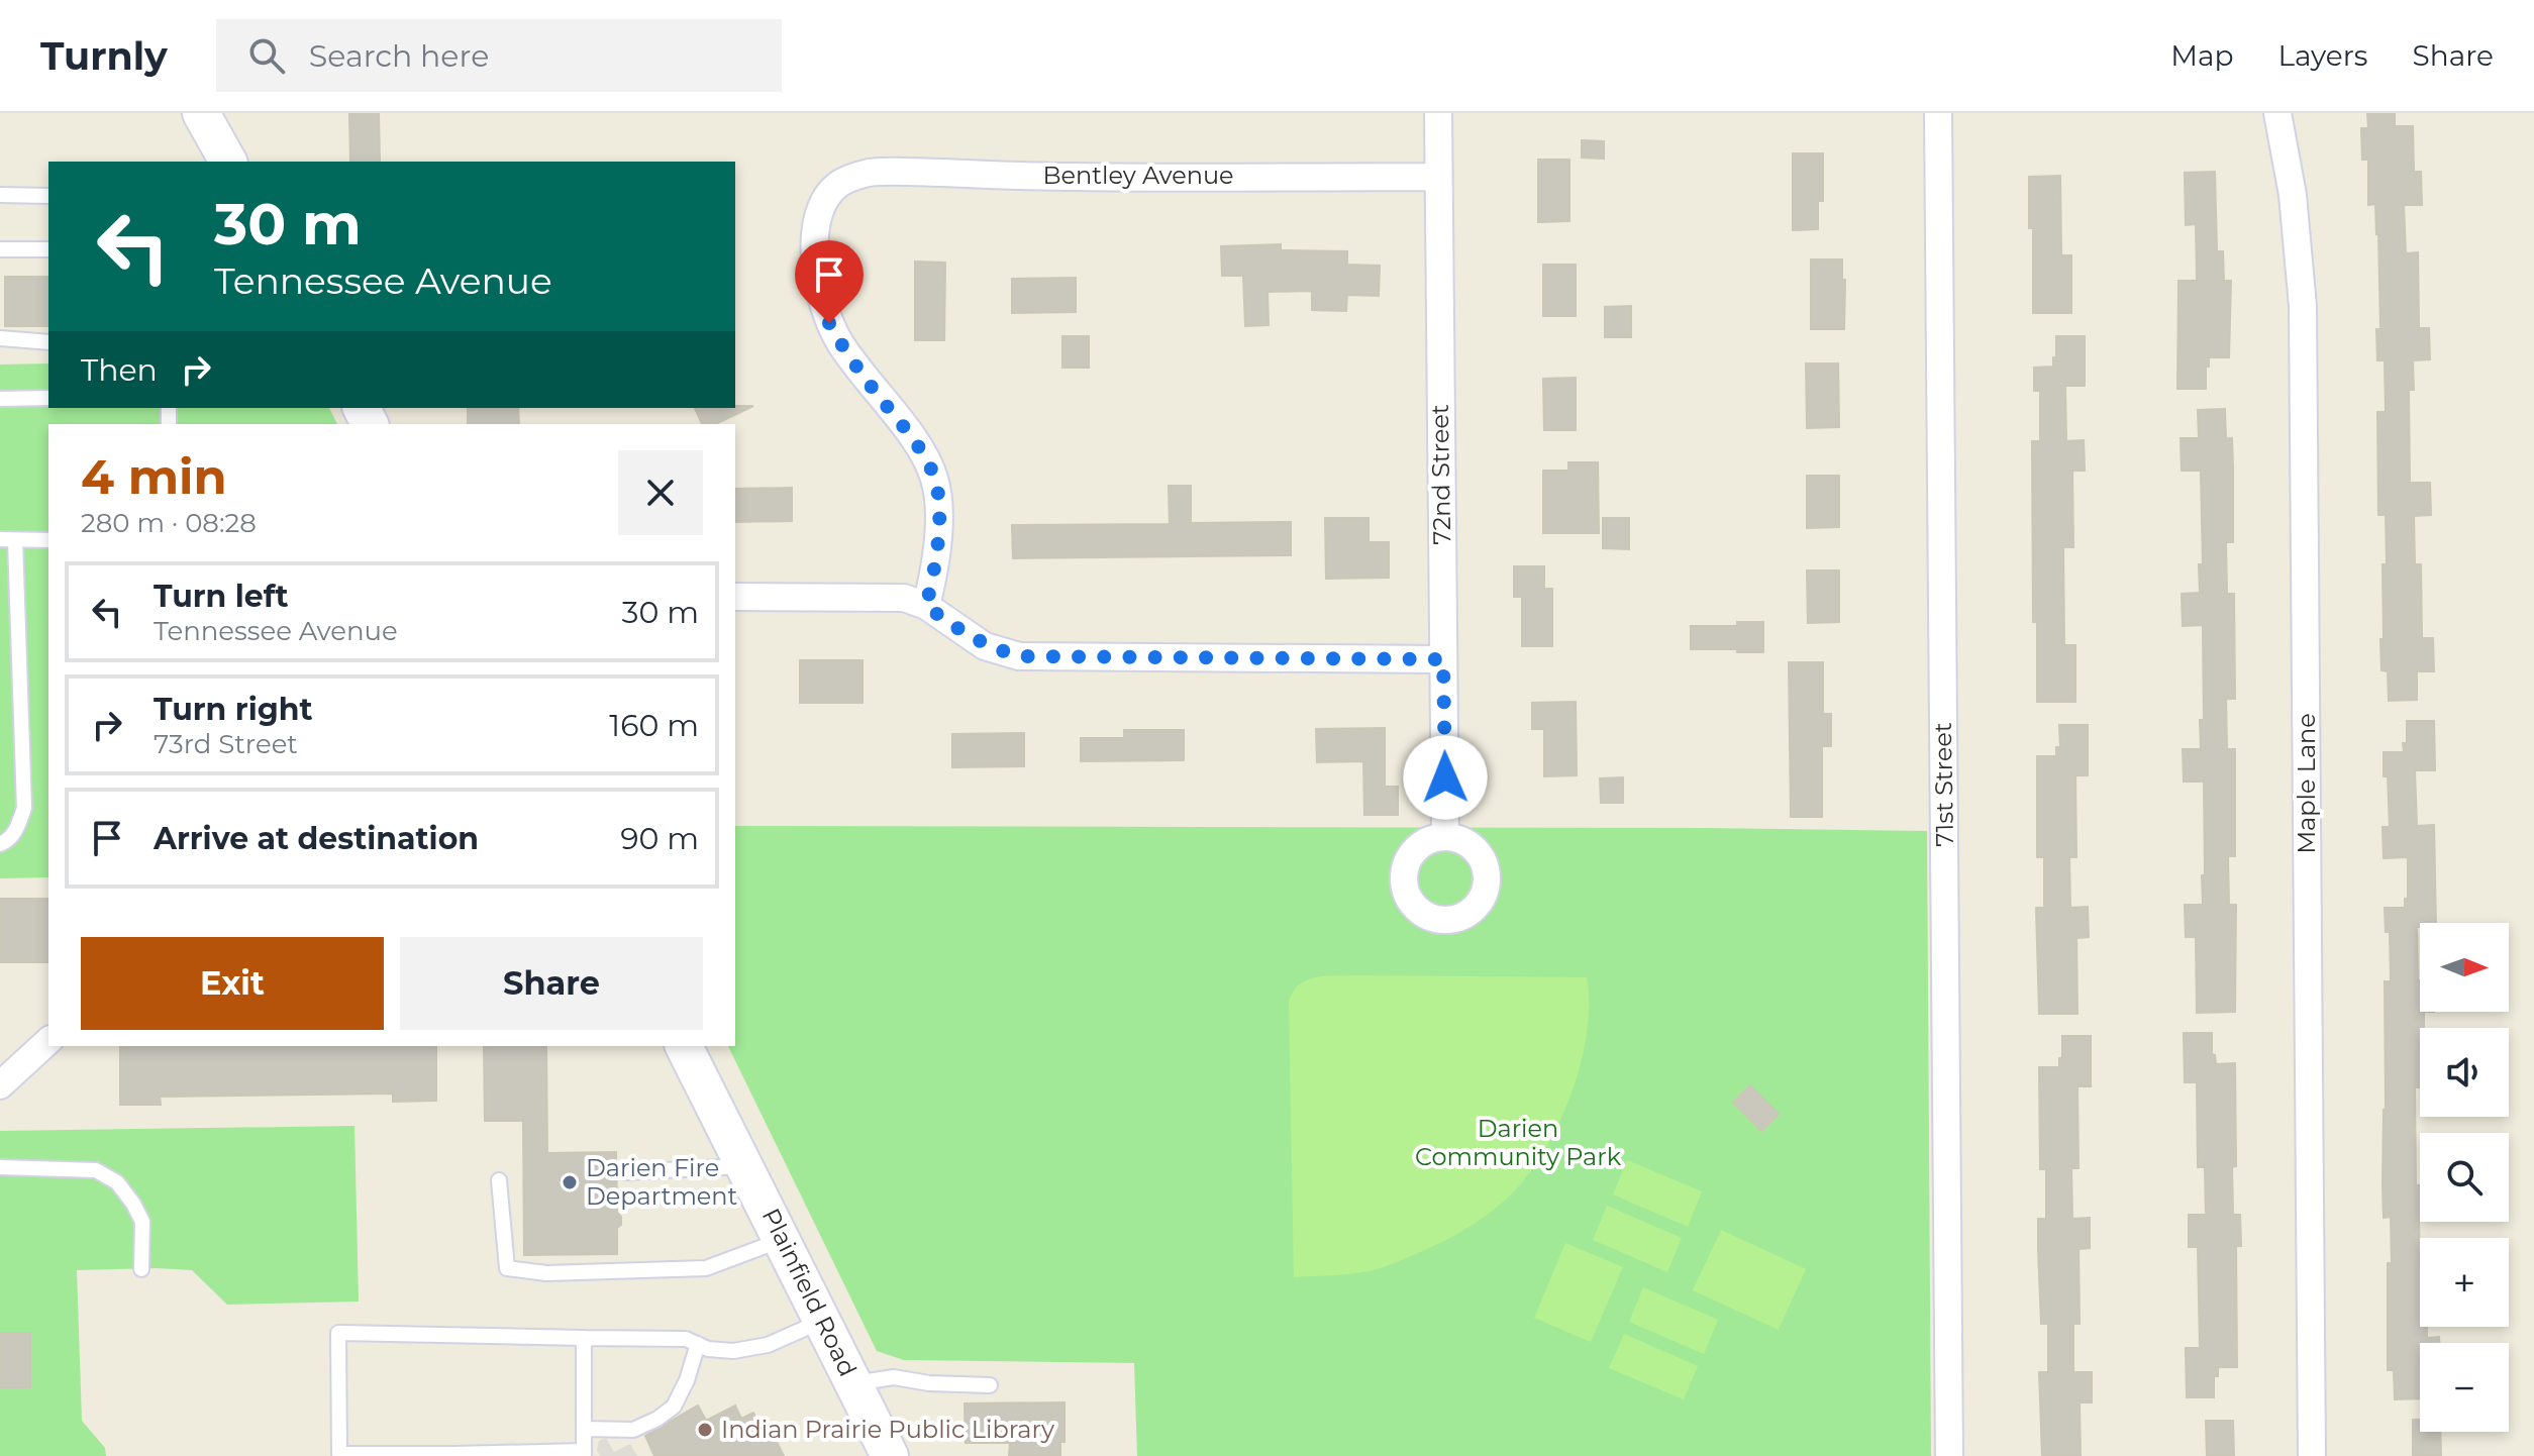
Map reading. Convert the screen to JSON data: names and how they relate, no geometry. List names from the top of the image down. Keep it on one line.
{"streets":{"main road":["Plainfield Road"],"street":["Bentley Avenue","72nd Street","Maple Lane","71st Street"]},"crossings":[["Bentley Avenue","72nd Street"]],"parks":["Darien Community Park"],"places":["Darien Fire Department","Indian Prairie Public Library"],"north":"right","page":{"header":"Turnly","search":"Search here","nav":["Map","Layers","Share"],"turn":["30 m","Tennessee Avenue"],"then":"Then","heading":["4 min","280 m · 08:28"],"list":[{"name":"Turn left","note":"Tennessee Avenue","value":"30 m"},{"name":"Turn right","note":"73rd Street","value":"160 m"},{"name":"Arrive at destination","value":"90 m"}],"buttons":["Exit","Share"],"map_buttons":["+","−"]}}
